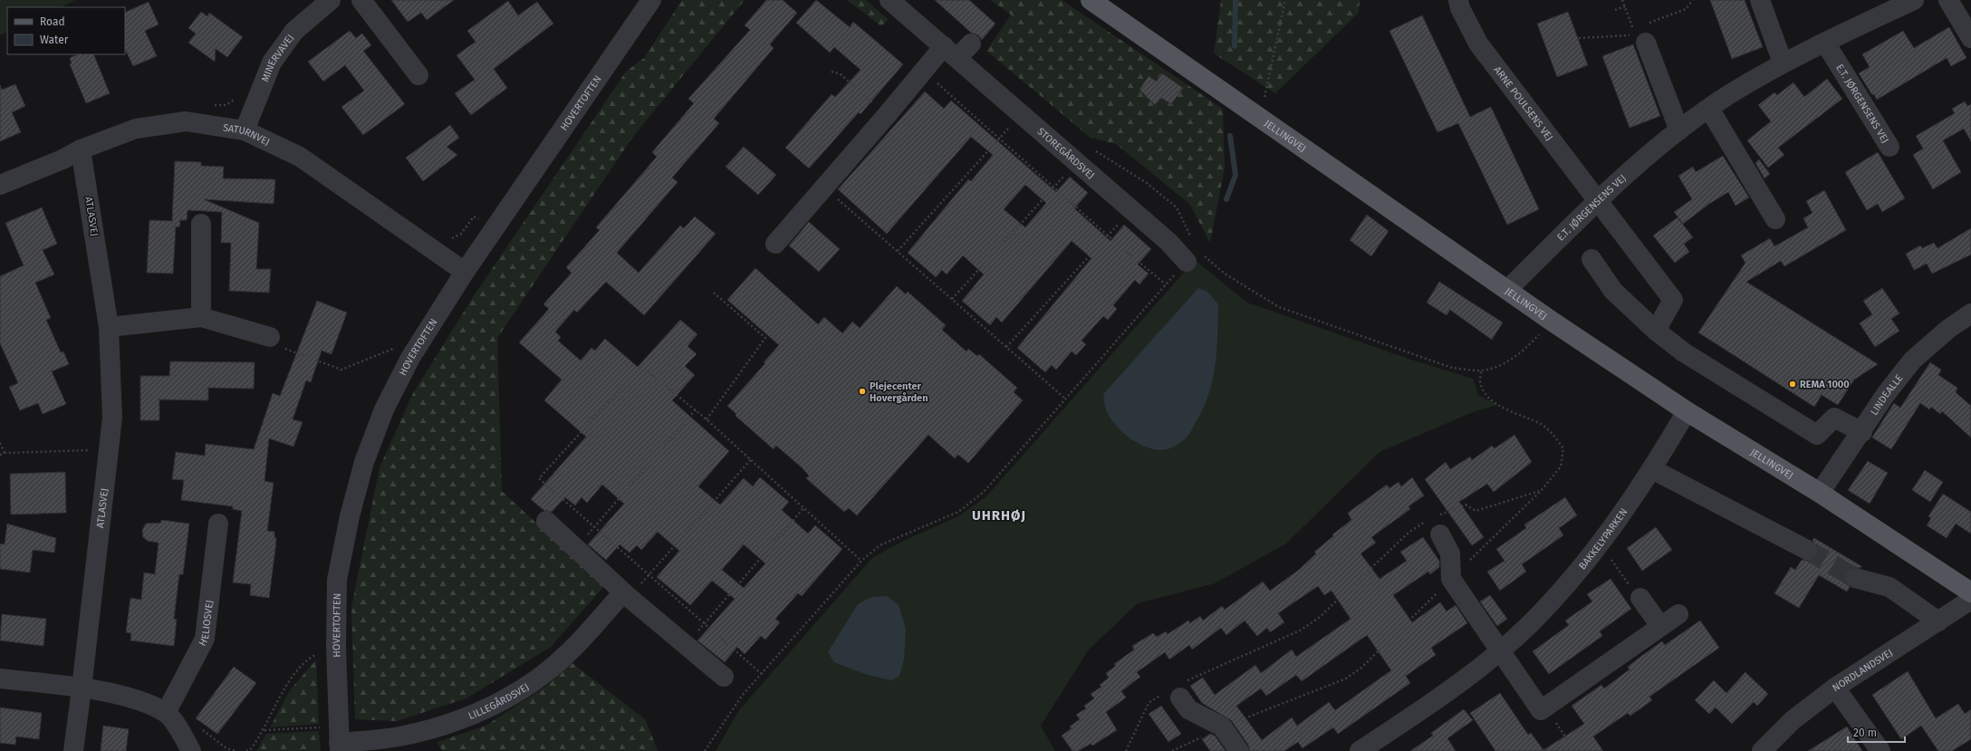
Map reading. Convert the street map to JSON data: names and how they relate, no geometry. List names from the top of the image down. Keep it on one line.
{"streets":{"main road":["JELLINGVEJ"],"street":["MINERVAVEJ","HOVERTOFTEN","ARNE POULSENS VEJ","E.T. JØRGENSENS VEJ","SATURNVEJ","STOREGÅRDSVEJ","ATLASVEJ","LINDEALLE","BAKKELYPARKEN","HELIOSVEJ","NORDLANDSVEJ","LILLEGÅRDSVEJ"]},"crossings":[["MINERVAVEJ","SATURNVEJ"],["HOVERTOFTEN","SATURNVEJ"],["HOVERTOFTEN","LILLEGÅRDSVEJ"],["ARNE POULSENS VEJ","E.T. JØRGENSENS VEJ"],["E.T. JØRGENSENS VEJ","JELLINGVEJ"],["SATURNVEJ","ATLASVEJ"],["JELLINGVEJ","LINDEALLE"],["JELLINGVEJ","BAKKELYPARKEN"]],"districts":["UHRHØJ"],"places":["REMA 1000","Plejecenter Hovergården"],"legend":["Road","Water"],"scale_bar":"20 m"}
